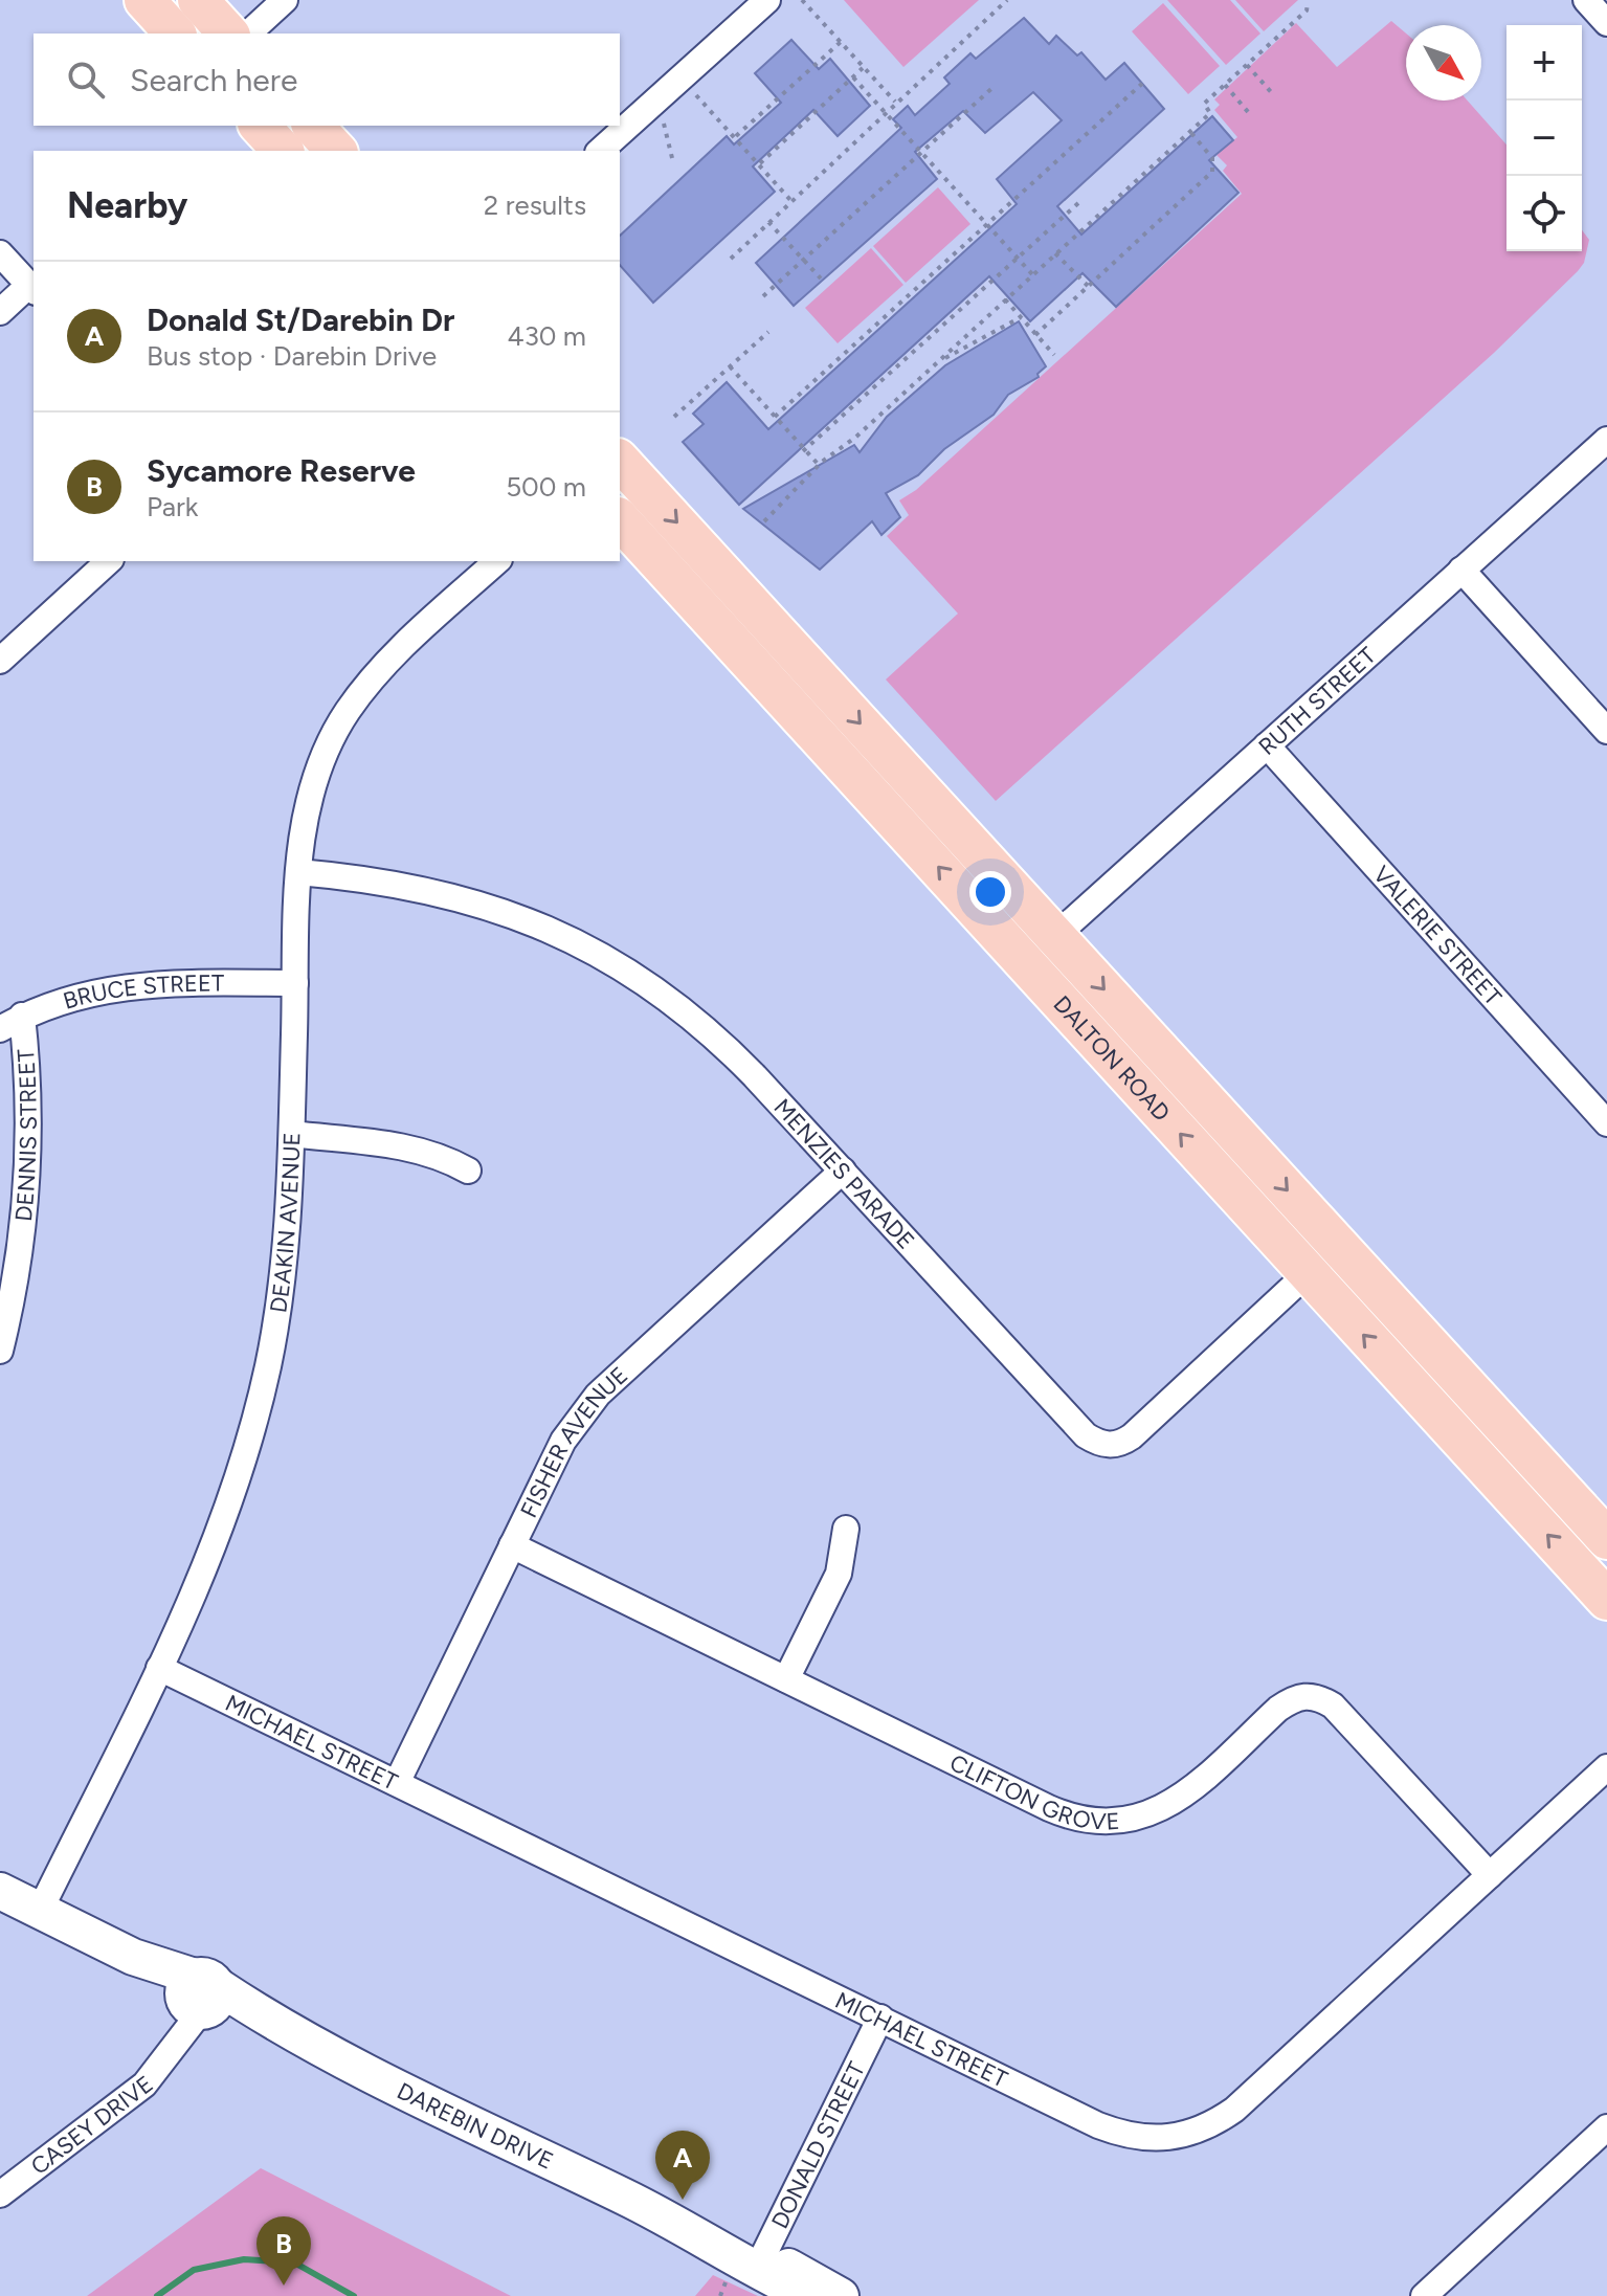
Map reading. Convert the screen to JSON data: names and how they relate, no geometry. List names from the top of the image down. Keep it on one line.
{"streets":{"main road":["RUTH STREET","DALTON ROAD"],"street":["VALERIE STREET","BRUCE STREET","DENNIS STREET","MENZIES PARADE","DEAKIN AVENUE","FISHER AVENUE","MICHAEL STREET","CLIFTON GROVE","CASEY DRIVE","DAREBIN DRIVE","DONALD STREET"]},"crossings":[["RUTH STREET","VALERIE STREET"],["RUTH STREET","DALTON ROAD"],["BRUCE STREET","DENNIS STREET"],["BRUCE STREET","DEAKIN AVENUE"],["DALTON ROAD","MENZIES PARADE"],["MENZIES PARADE","DEAKIN AVENUE"],["MENZIES PARADE","FISHER AVENUE"],["DEAKIN AVENUE","MICHAEL STREET"],["DEAKIN AVENUE","DAREBIN DRIVE"],["FISHER AVENUE","MICHAEL STREET"],["FISHER AVENUE","CLIFTON GROVE"],["MICHAEL STREET","CLIFTON GROVE"],["MICHAEL STREET","DONALD STREET"],["CASEY DRIVE","DAREBIN DRIVE"],["DAREBIN DRIVE","DONALD STREET"]],"north":"bottom right","page":{"map_buttons":["+","−"],"search":"Search here","heading":["Nearby","2 results"],"list":[{"mark":"A","name":"Donald St/Darebin Dr","note":"Bus stop · Darebin Drive","value":"430 m"},{"mark":"B","name":"Sycamore Reserve","note":"Park","value":"500 m"}],"pins":["A","B"]}}
